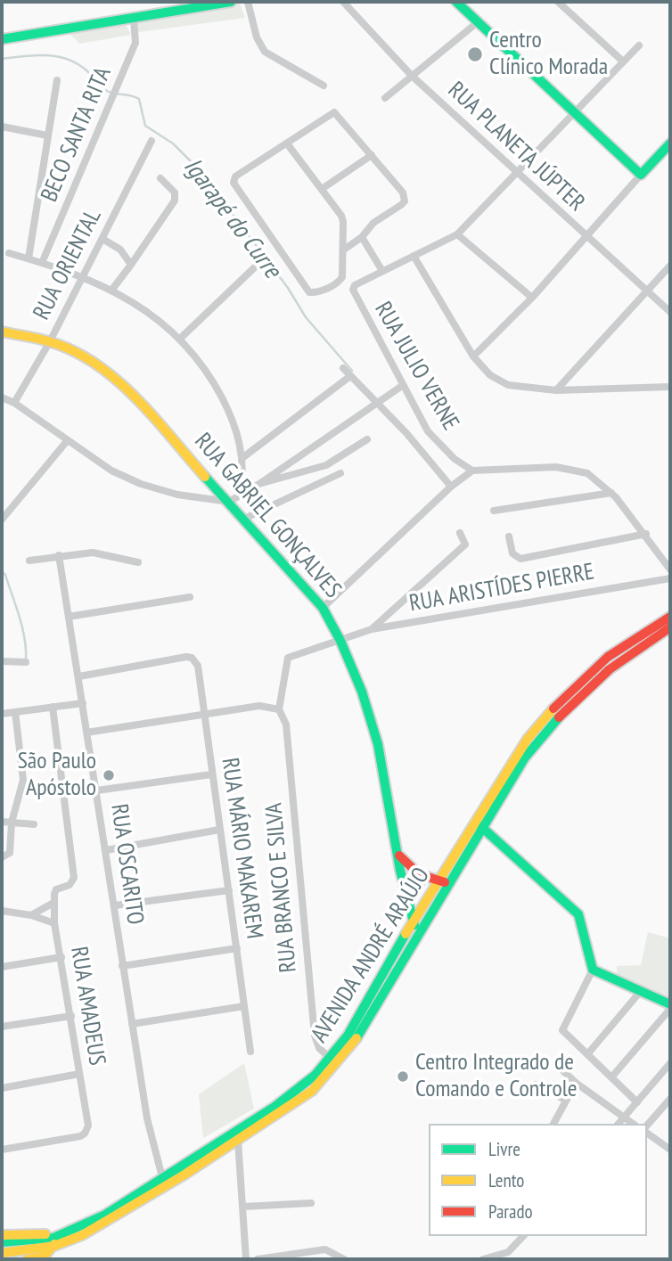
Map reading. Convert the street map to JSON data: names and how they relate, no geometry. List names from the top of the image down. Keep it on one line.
{"streets":{"main road":["RUA GABRIEL GONÇALVES","AVENIDA ANDRÉ ARAÚJO"],"street":["BECO SANTA RITA","RUA PLANETA JÚPTER","RUA ORIENTAL","RUA JULIO VERNE","RUA ARISTÍDES PIERRE","RUA MÁRIO MAKAREM","RUA OSCARITO","RUA BRANCO E SILVA","RUA AMADEUS"]},"crossings":[["RUA ORIENTAL","RUA GABRIEL GONÇALVES"],["RUA GABRIEL GONÇALVES","RUA ARISTÍDES PIERRE"],["RUA GABRIEL GONÇALVES","AVENIDA ANDRÉ ARAÚJO"],["RUA ARISTÍDES PIERRE","RUA BRANCO E SILVA"],["RUA MÁRIO MAKAREM","RUA OSCARITO"],["RUA OSCARITO","AVENIDA ANDRÉ ARAÚJO"],["RUA BRANCO E SILVA","AVENIDA ANDRÉ ARAÚJO"]],"water":["Igarapé do Curre"],"places":["Centro Clínico Morada","São Paulo Apóstolo","Centro Integrado de Comando e Controle"],"legend":["Livre","Lento","Parado"]}
